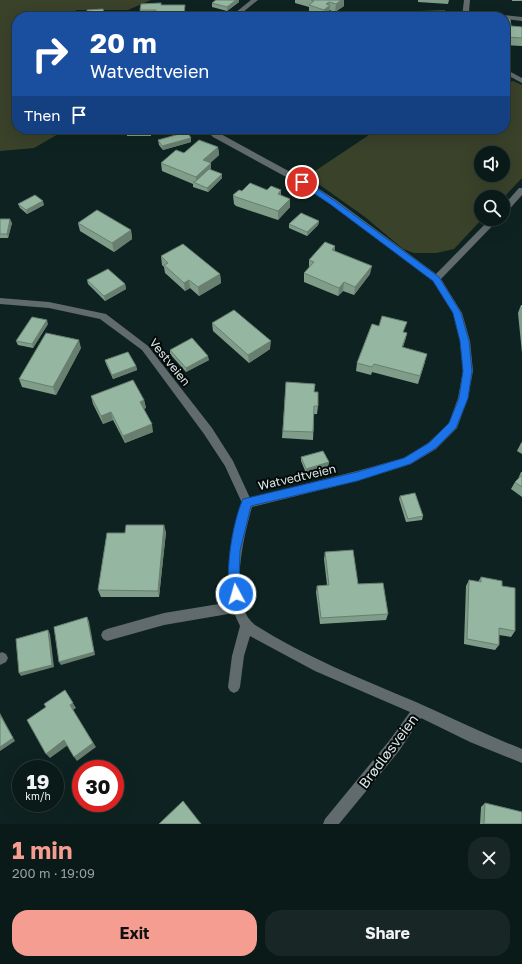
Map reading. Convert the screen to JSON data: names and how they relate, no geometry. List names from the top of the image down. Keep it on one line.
{"streets":{"street":["Vestveien","Watvedtveien","Brødløsveien"]},"crossings":[["Vestveien","Watvedtveien"]],"page":{"turn":["20 m","Watvedtveien"],"then":"Then","speed":"19 km/h","limit":"30","heading":["1 min","200 m · 19:09"],"buttons":["Exit","Share"]}}
